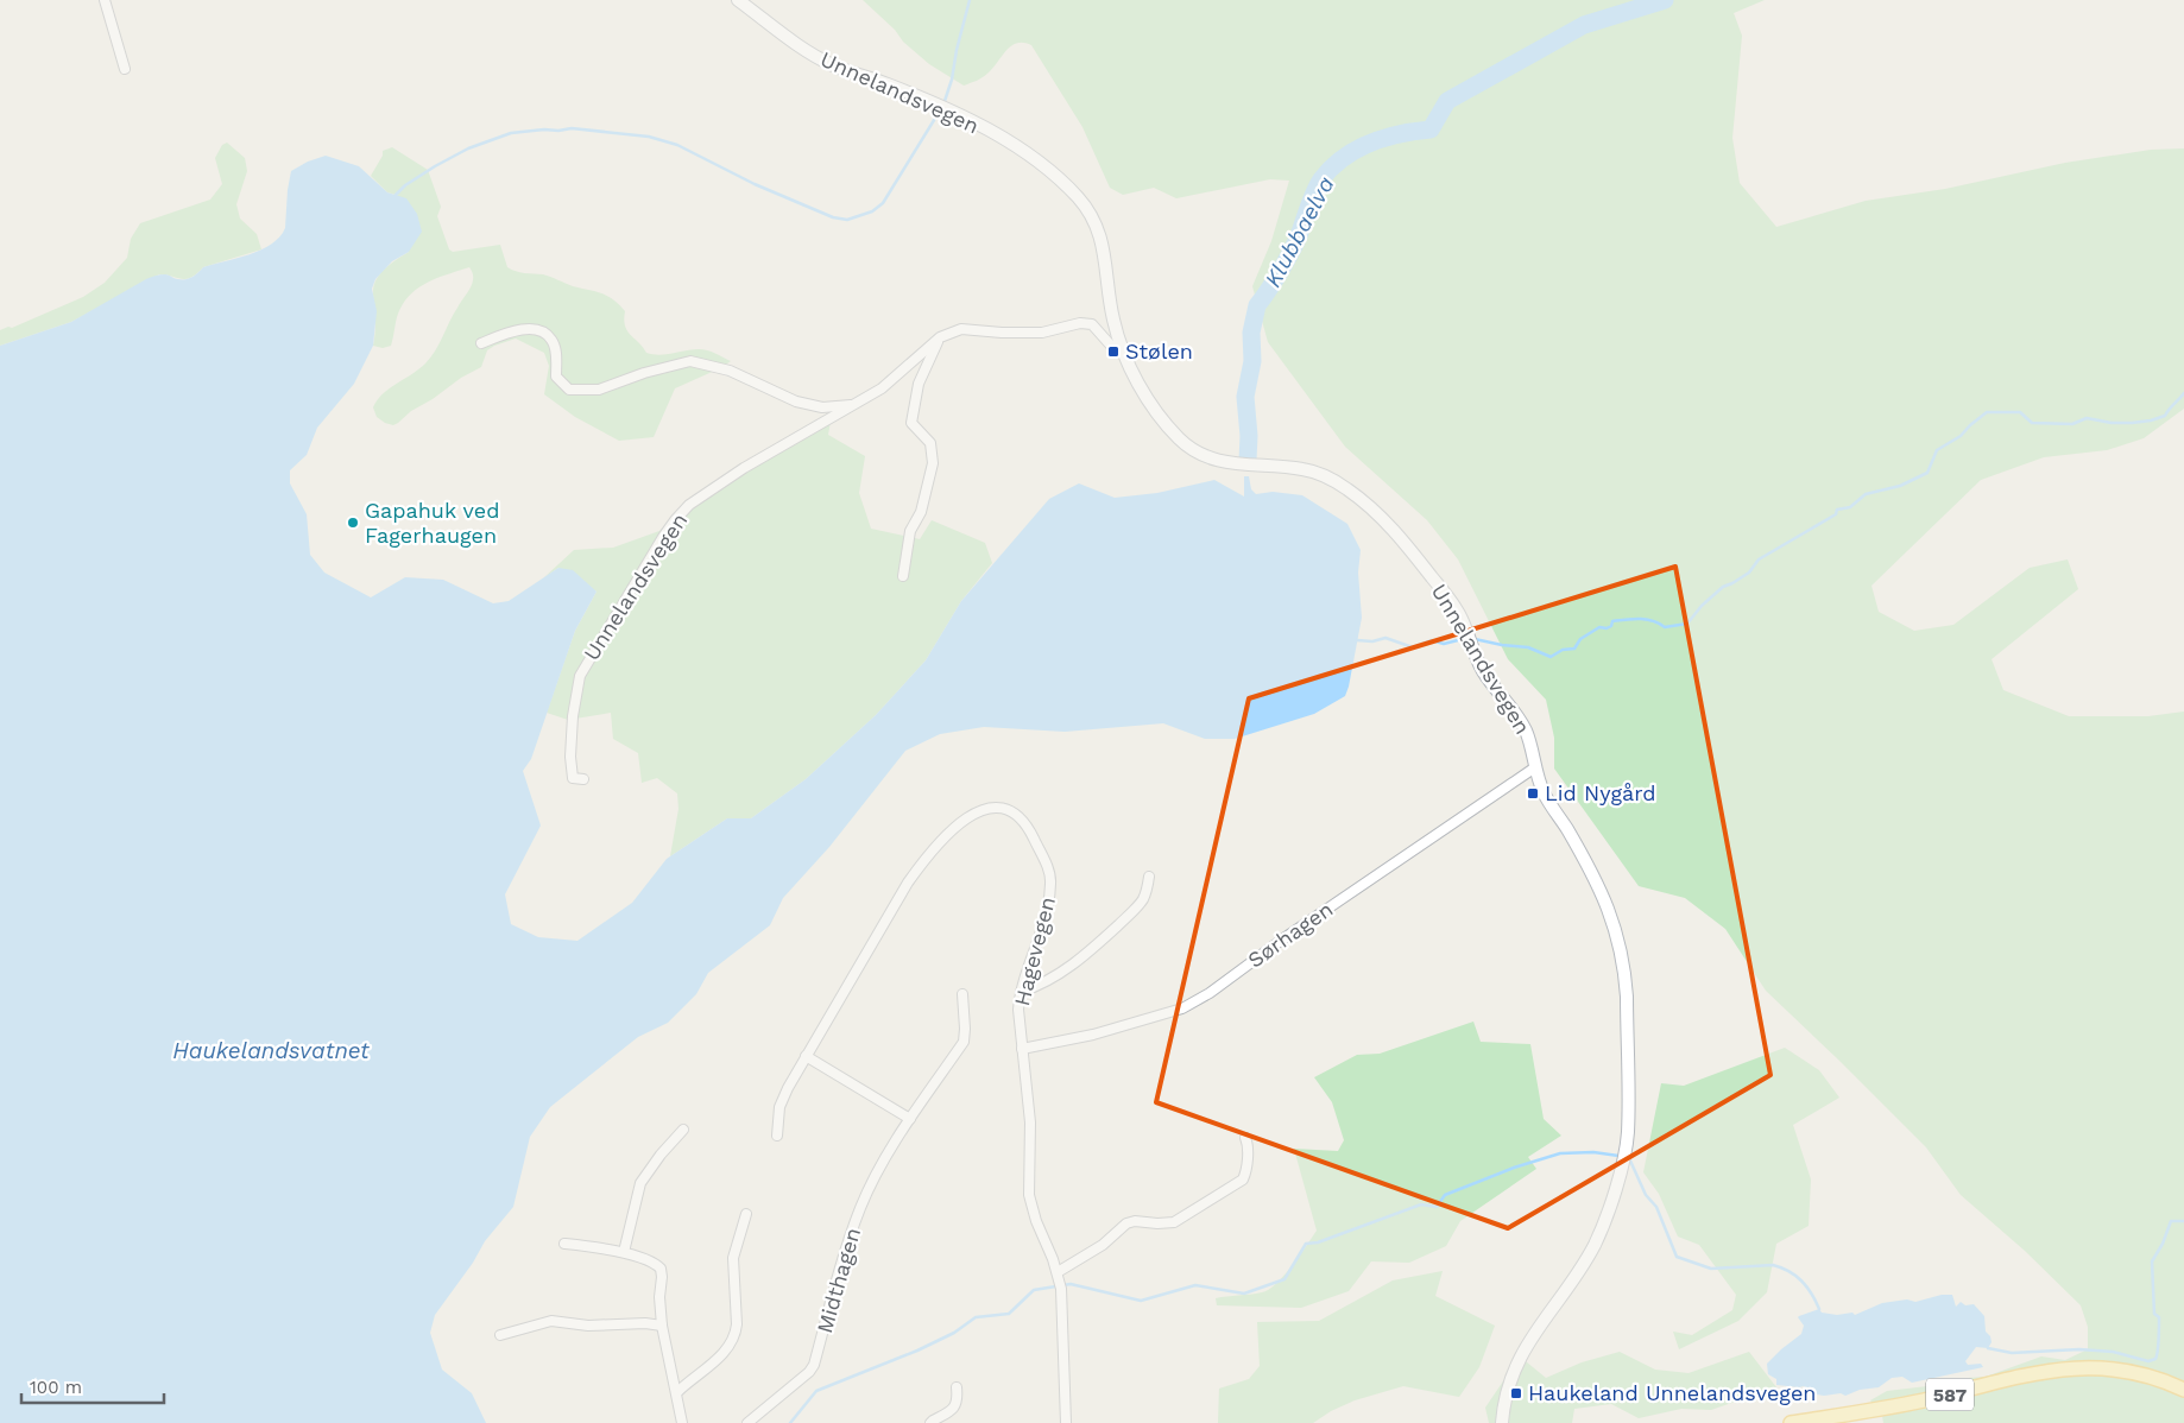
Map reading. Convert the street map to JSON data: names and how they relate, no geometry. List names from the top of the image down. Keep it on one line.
{"streets":{"main road":["Unnelandsvegen","587"],"street":["Sørhagen","Hagevegen","Midthagen"]},"crossings":[["Unnelandsvegen","Sørhagen"],["Sørhagen","Hagevegen"]],"water":["Klubbaelva","Haukelandsvatnet"],"places":{"transit":["Stølen","Lid Nygård","Haukeland Unnelandsvegen"],"other":["Gapahuk ved Fagerhaugen"]},"scale_bar":"100 m"}
